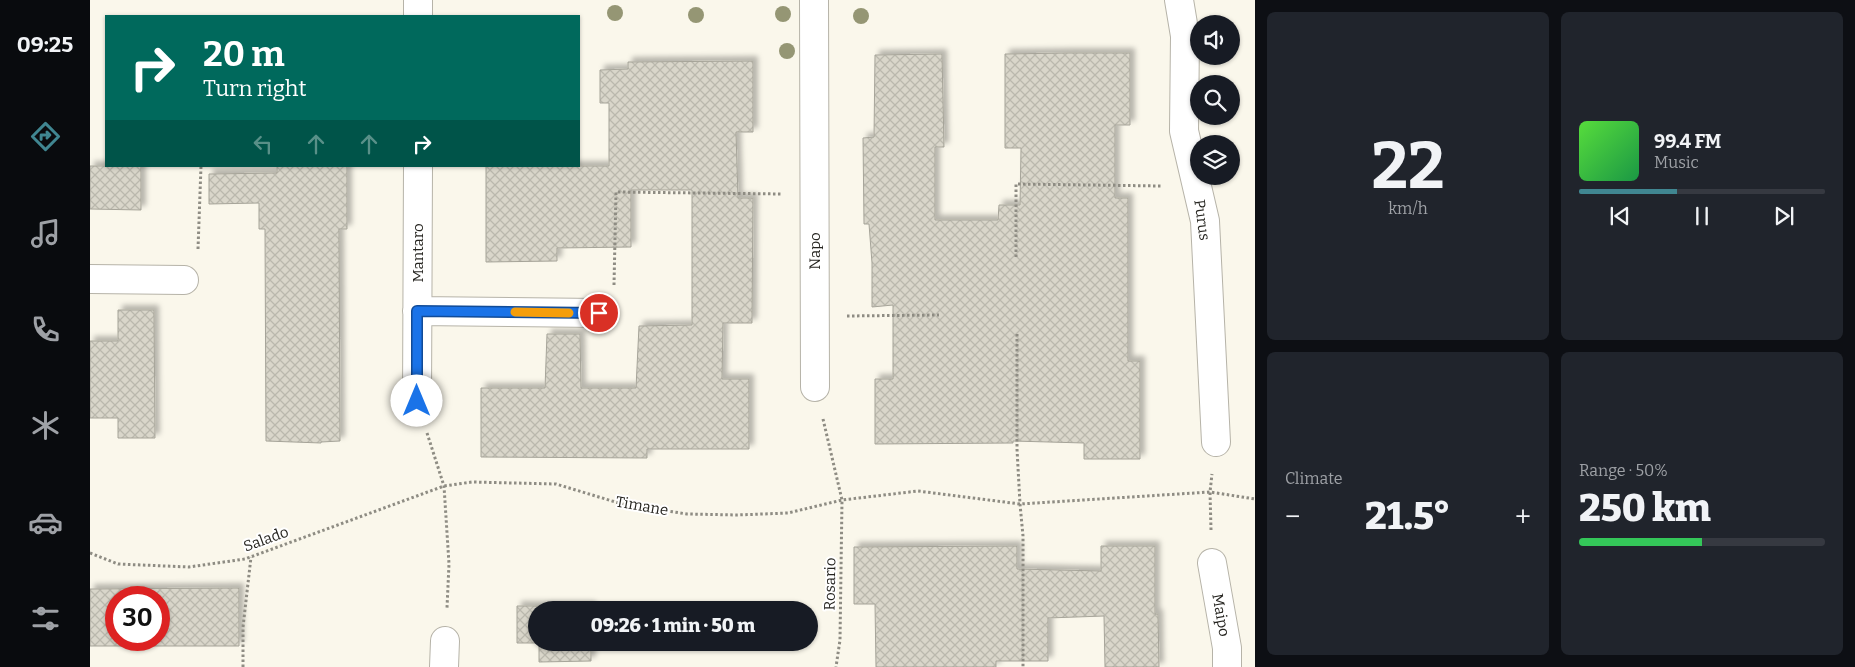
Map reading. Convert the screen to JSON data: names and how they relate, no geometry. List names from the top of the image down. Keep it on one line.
{"streets":{"street":["Purus","Napo","Mantaro","Maipo"],"path":["Timane","Salado","Rosario"]},"crossings":[["Timane","Salado"],["Timane","Rosario"]],"page":{"tabs":"09:25","tile":[["22","km/h"],"Climate",["Range · 50%","250 km"]],"turn":["20 m","Turn right"],"song":["99.4 FM","Music"],"heat":["−","21.5°","+"],"limit":"30","trip":"09:26 · 1 min · 50 m"}}
